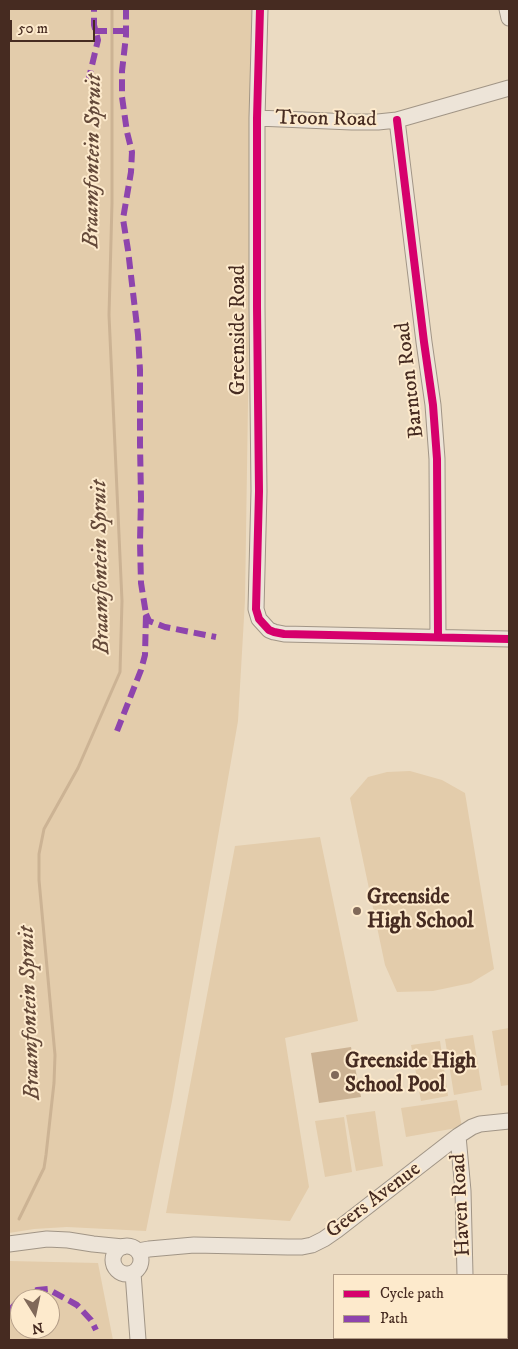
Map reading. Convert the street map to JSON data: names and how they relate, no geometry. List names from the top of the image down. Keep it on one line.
{"streets":{"street":["Troon Road","Greenside Road","Barnton Road","Geers Avenue","Haven Road"]},"crossings":[["Troon Road","Greenside Road"],["Troon Road","Barnton Road"],["Greenside Road","Barnton Road"],["Geers Avenue","Haven Road"]],"water":["Braamfontein Spruit"],"places":["Greenside High School","Greenside High School Pool"],"legend":["Cycle path","Path"],"scale_bar":"50 m","north":"bottom"}
